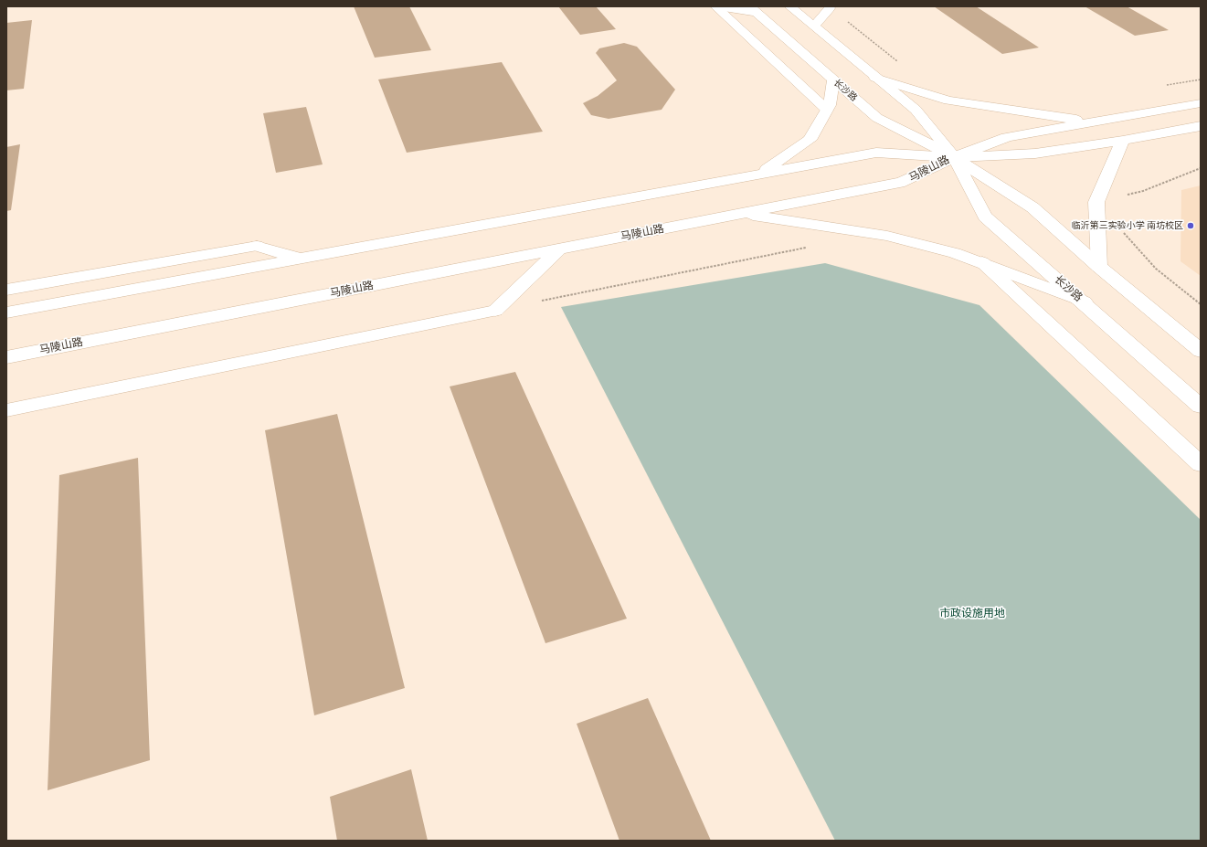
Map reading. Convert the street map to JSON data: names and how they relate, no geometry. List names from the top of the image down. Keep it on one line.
{"streets":{"main road":["长沙路","马陵山路"]},"crossings":[["长沙路","马陵山路"]],"parks":["市政设施用地"],"places":["临沂第三实验小学 南坊校区"]}
